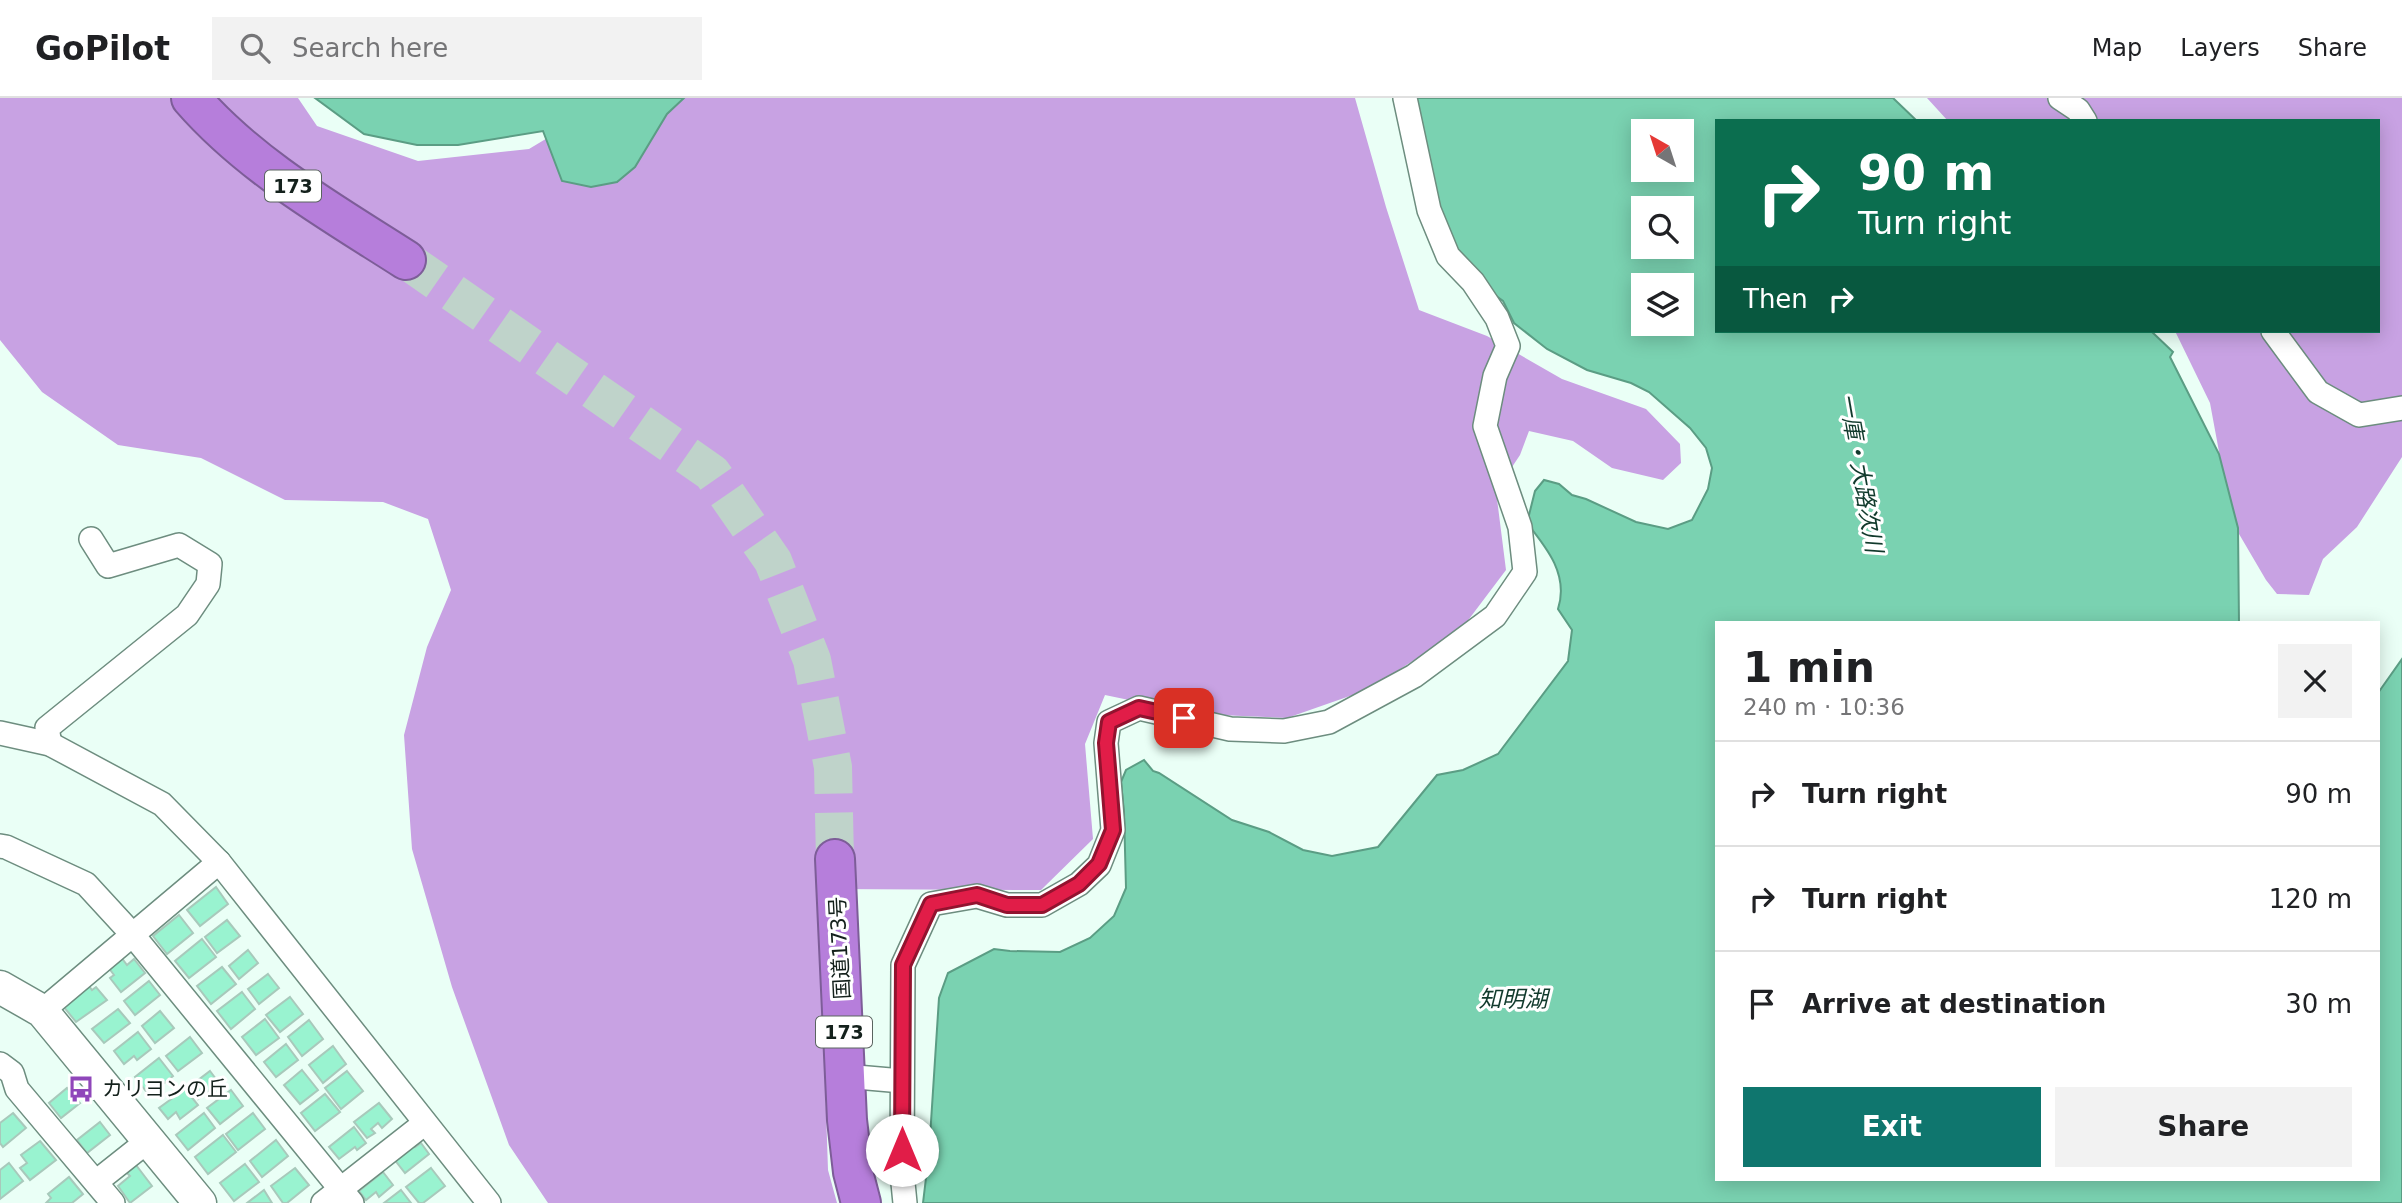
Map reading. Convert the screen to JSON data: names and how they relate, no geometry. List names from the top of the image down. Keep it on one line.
{"streets":{"highway":["173","国道173号"]},"water":["一庫・大路次川","知明湖"],"places":{"bus stop":["カリヨンの丘"]},"north":"top left","page":{"header":"GoPilot","search":"Search here","nav":["Map","Layers","Share"],"turn":["90 m","Turn right"],"then":"Then","heading":["1 min","240 m · 10:36"],"list":[{"name":"Turn right","value":"90 m"},{"name":"Turn right","value":"120 m"},{"name":"Arrive at destination","value":"30 m"}],"buttons":["Exit","Share"]}}
